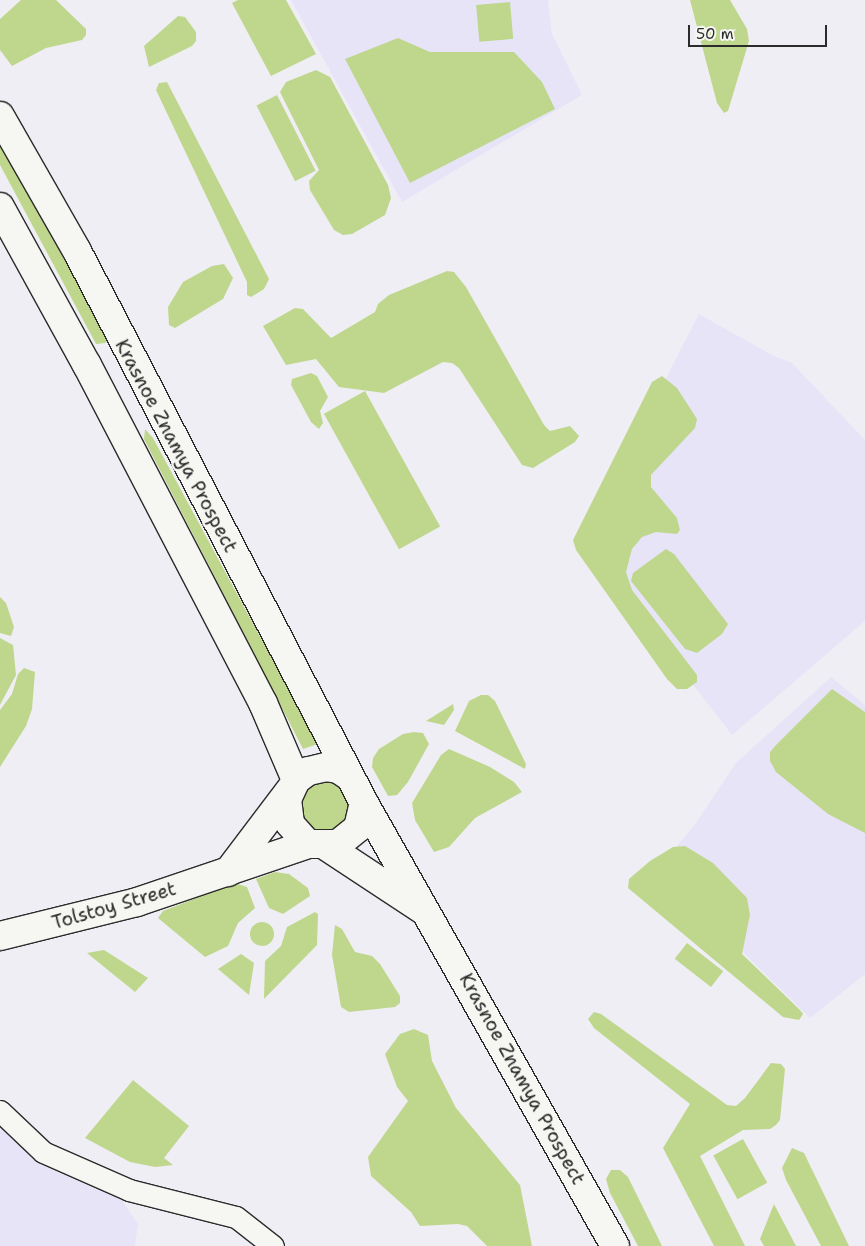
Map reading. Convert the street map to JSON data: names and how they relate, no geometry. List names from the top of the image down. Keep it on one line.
{"streets":{"main road":["Krasnoe Znamya Prospect","Tolstoy Street"]},"crossings":[["Krasnoe Znamya Prospect","Tolstoy Street"]],"scale_bar":"50 m"}
